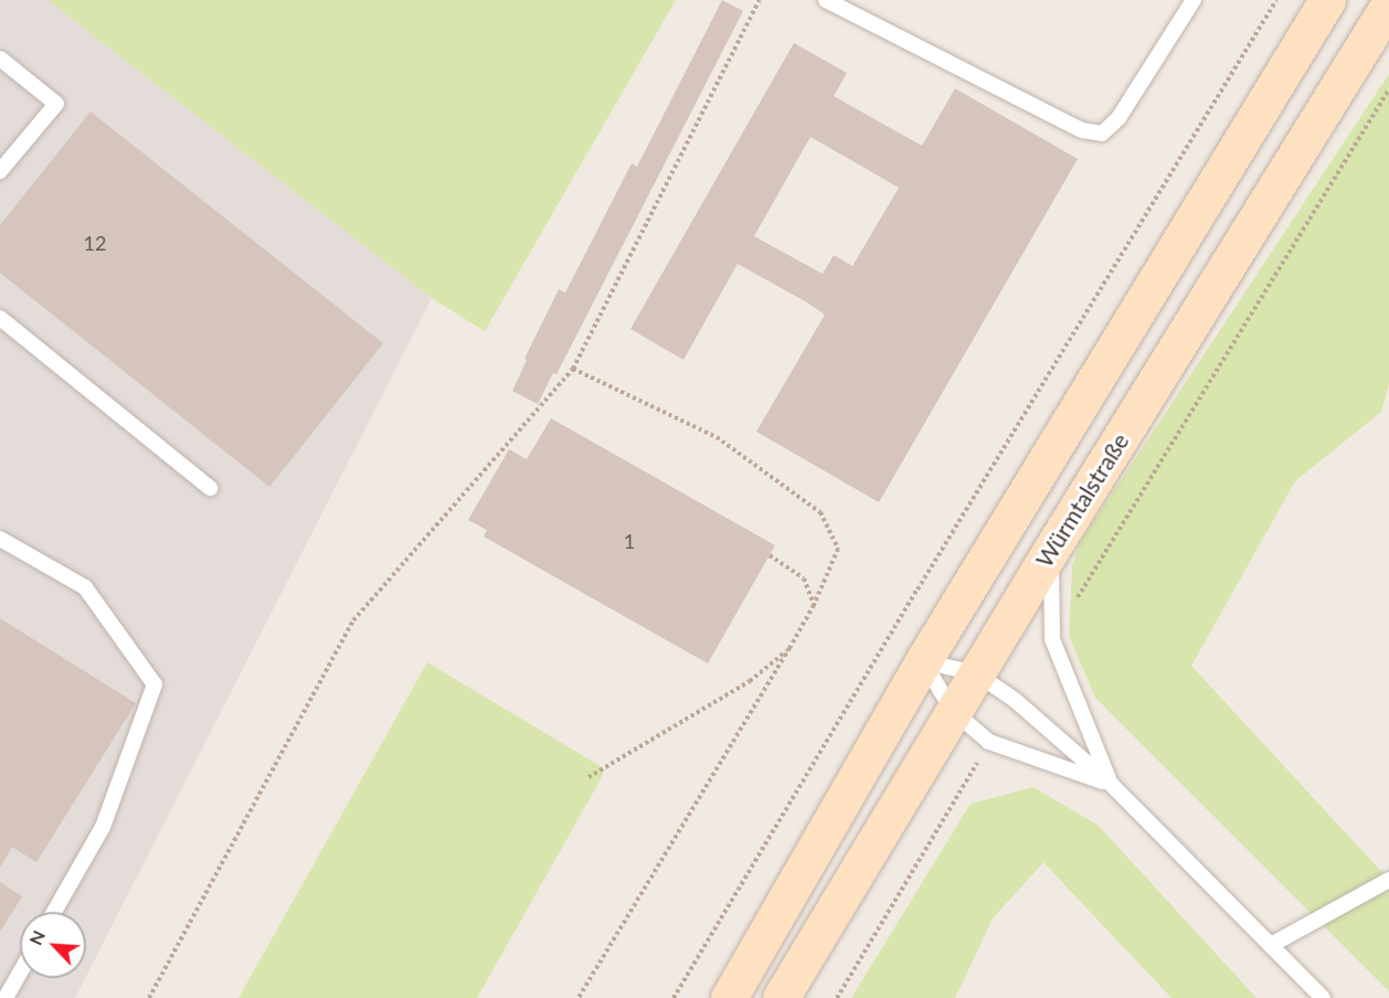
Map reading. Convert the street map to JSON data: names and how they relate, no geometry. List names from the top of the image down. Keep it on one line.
{"streets":{"main road":["Würmtalstraße"]},"house_numbers":["12","1"],"north":"top left"}
